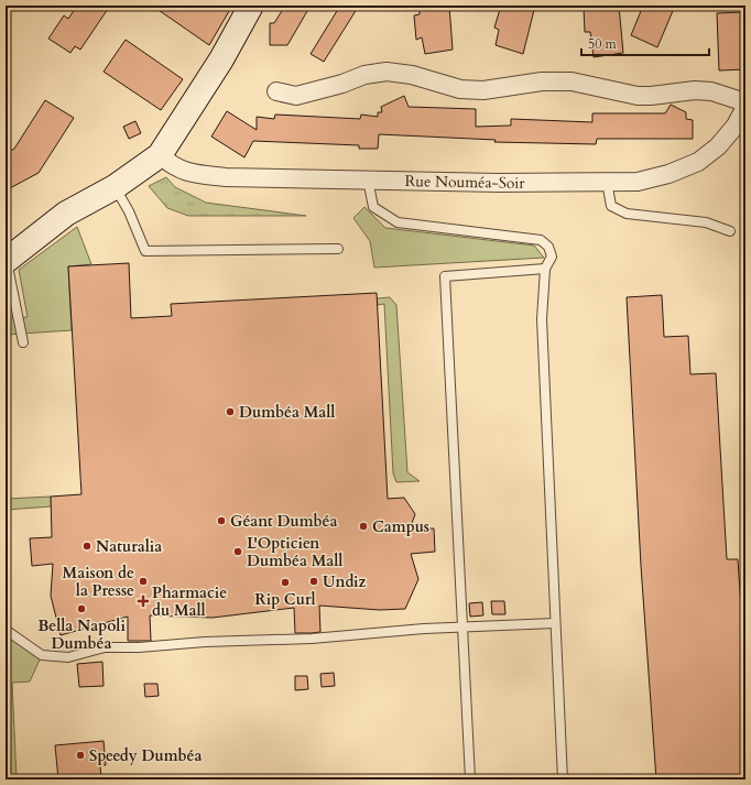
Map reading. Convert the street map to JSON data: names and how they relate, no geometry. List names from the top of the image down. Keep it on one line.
{"streets":{"street":["Rue Nouméa-Soir"]},"places":{"other":["Dumbéa Mall","Géant Dumbéa","Campus","Naturalia","L'Opticien Dumbéa Mall","Maison de la Presse","Undiz","Rip Curl","Bella Napoli Dumbéa","Speedy Dumbéa"],"health":["Pharmacie du Mall"]},"scale_bar":"50 m"}
